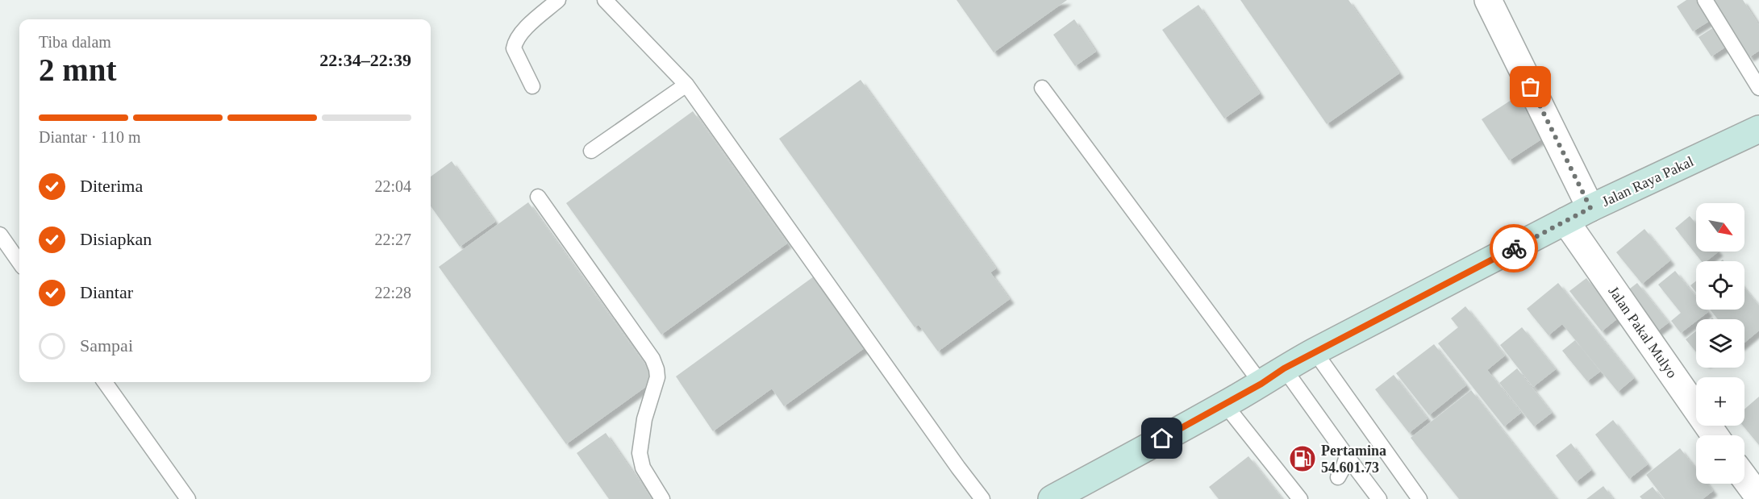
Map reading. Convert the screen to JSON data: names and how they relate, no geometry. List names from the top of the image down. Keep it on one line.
{"streets":{"main road":["Jalan Raya Pakal"],"street":["Jalan Pakal Mulyo"]},"crossings":[["Jalan Raya Pakal","Jalan Pakal Mulyo"]],"places":{"fuel station":["Pertamina 54.601.73"]},"north":"bottom right","page":{"heading":["2 mnt","Tiba dalam","22:34–22:39"],"bar":"Diantar · 110 m","list":[["Diterima","22:04"],["Disiapkan","22:27"],["Diantar","22:28"],"Sampai"],"map_buttons":["+","−"]}}
